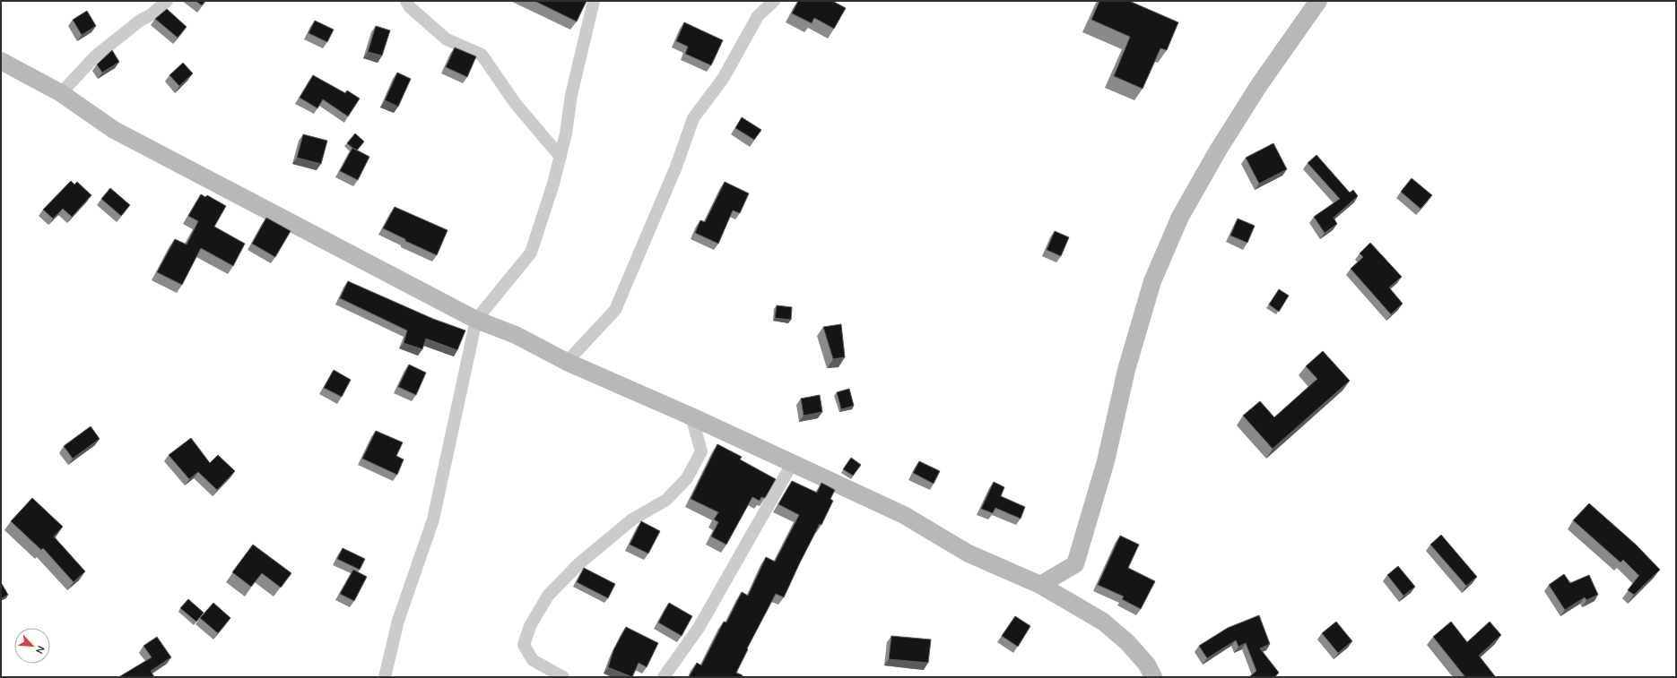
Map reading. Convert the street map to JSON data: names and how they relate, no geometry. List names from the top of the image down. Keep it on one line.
{"north":"bottom right"}
